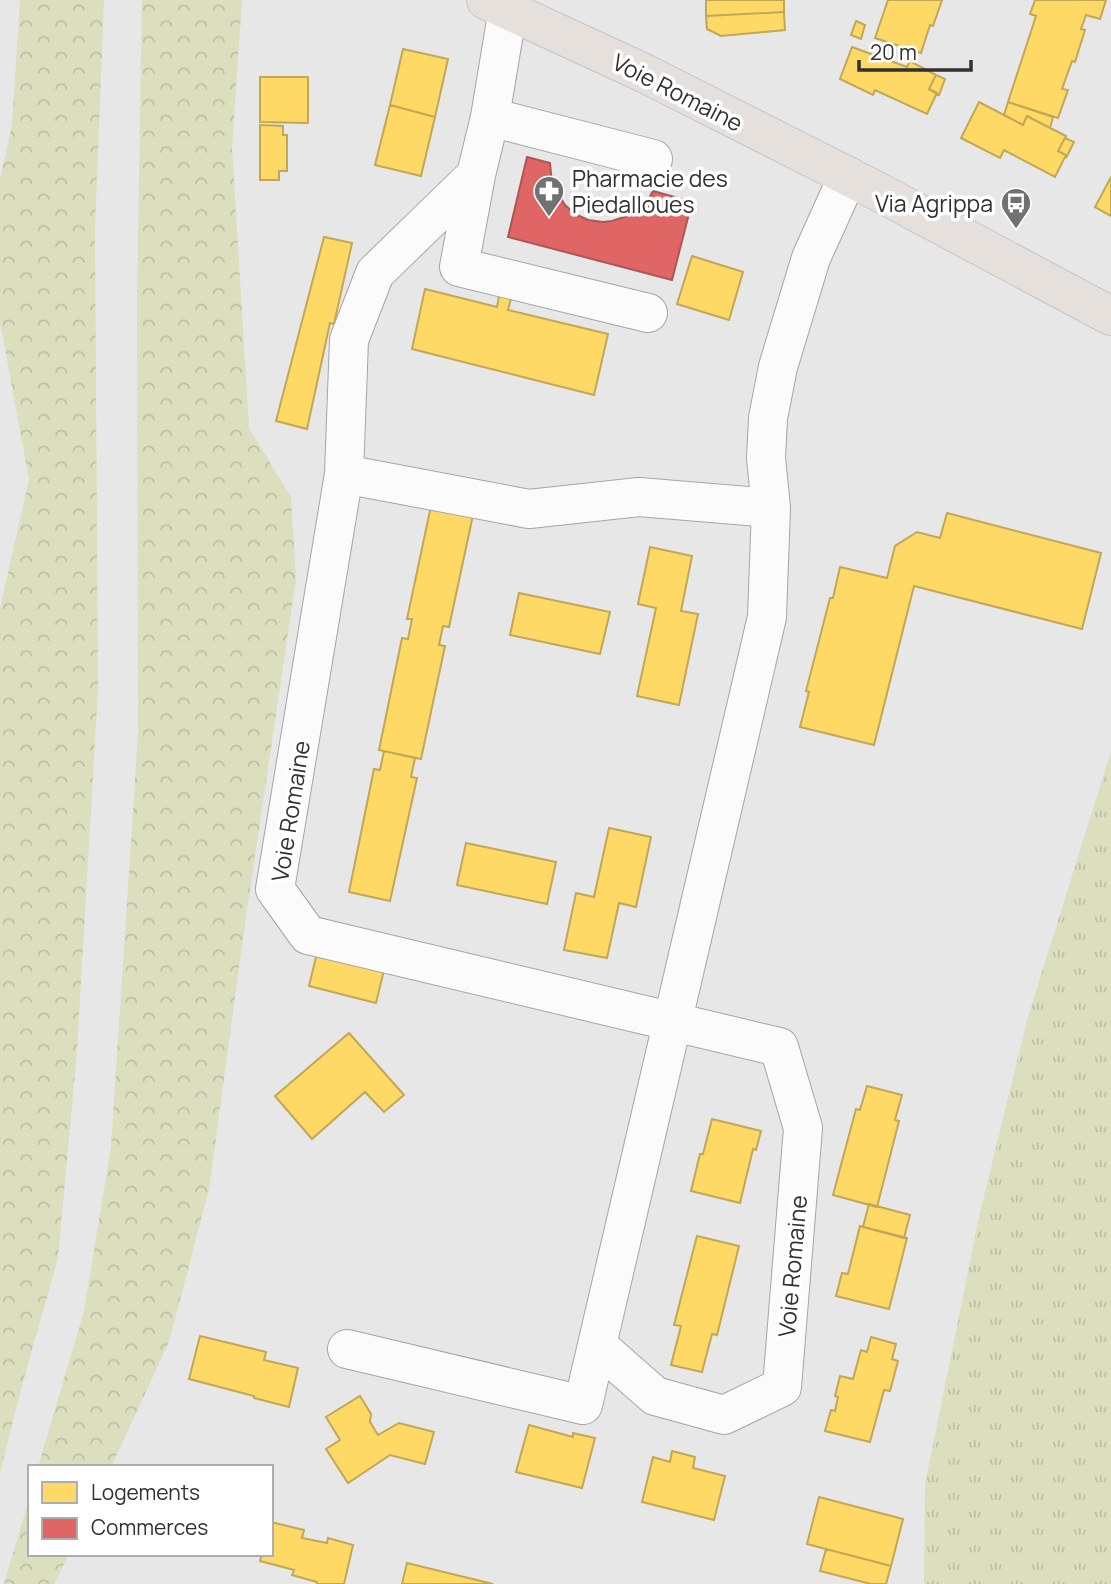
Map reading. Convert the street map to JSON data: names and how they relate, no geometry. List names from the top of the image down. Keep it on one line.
{"streets":{"main road":["Voie Romaine"]},"places":{"pharmacy":["Pharmacie des Piedalloues"],"bus stop":["Via Agrippa"]},"legend":["Logements","Commerces"],"scale_bar":"20 m"}
